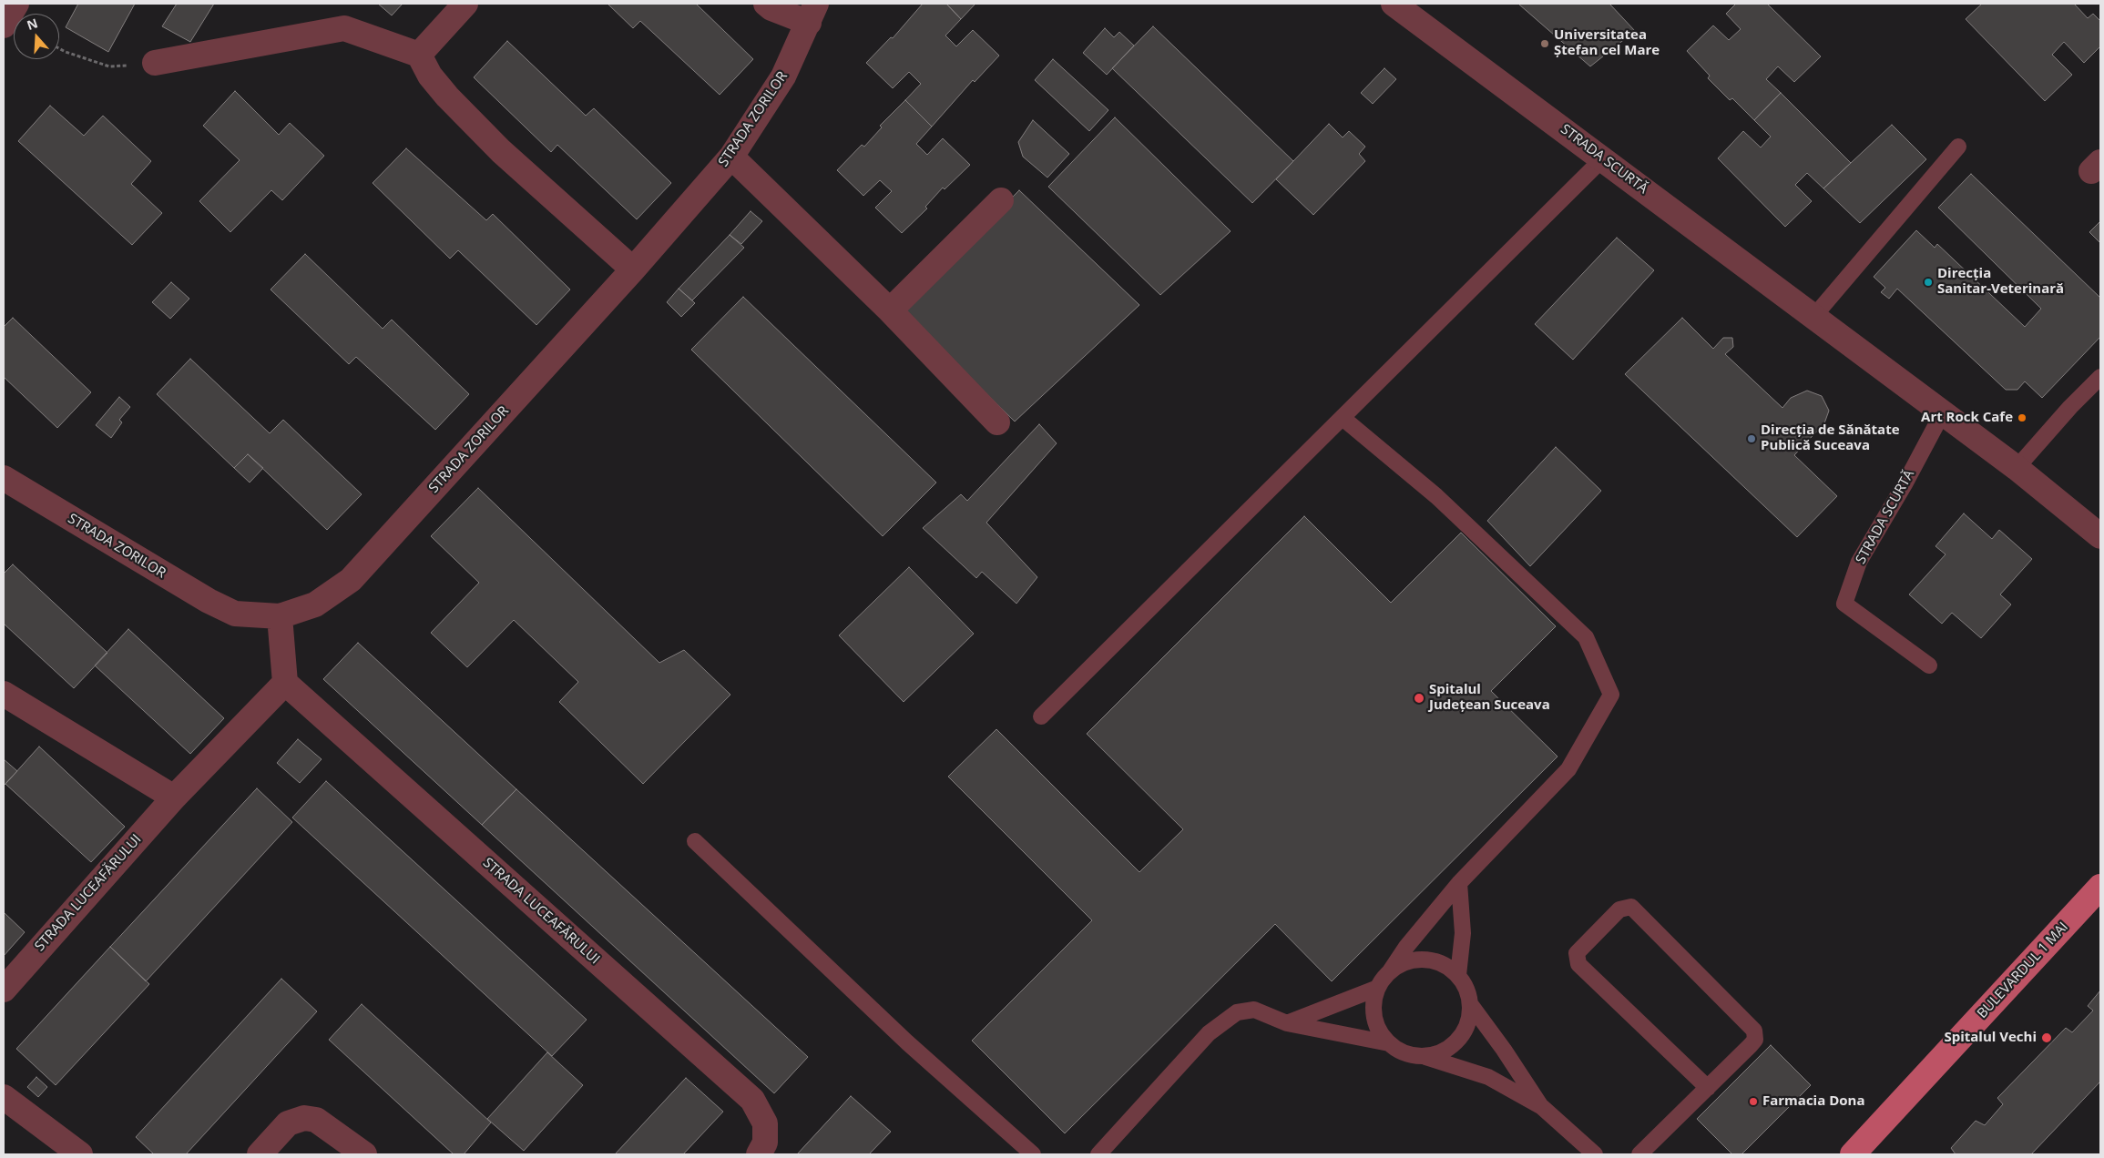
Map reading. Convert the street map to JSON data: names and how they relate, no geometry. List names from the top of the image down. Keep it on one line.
{"streets":{"main road":["BULEVARDUL 1 MAI"],"street":["STRADA ZORILOR","STRADA SCURTĂ","STRADA LUCEAFĂRULUI"]},"places":["Universitatea Ștefan cel Mare","Direcția Sanitar-Veterinară","Art Rock Cafe","Direcția de Sănătate Publică Suceava","Spitalul Județean Suceava","Spitalul Vechi","Farmacia Dona"],"north":"top"}
